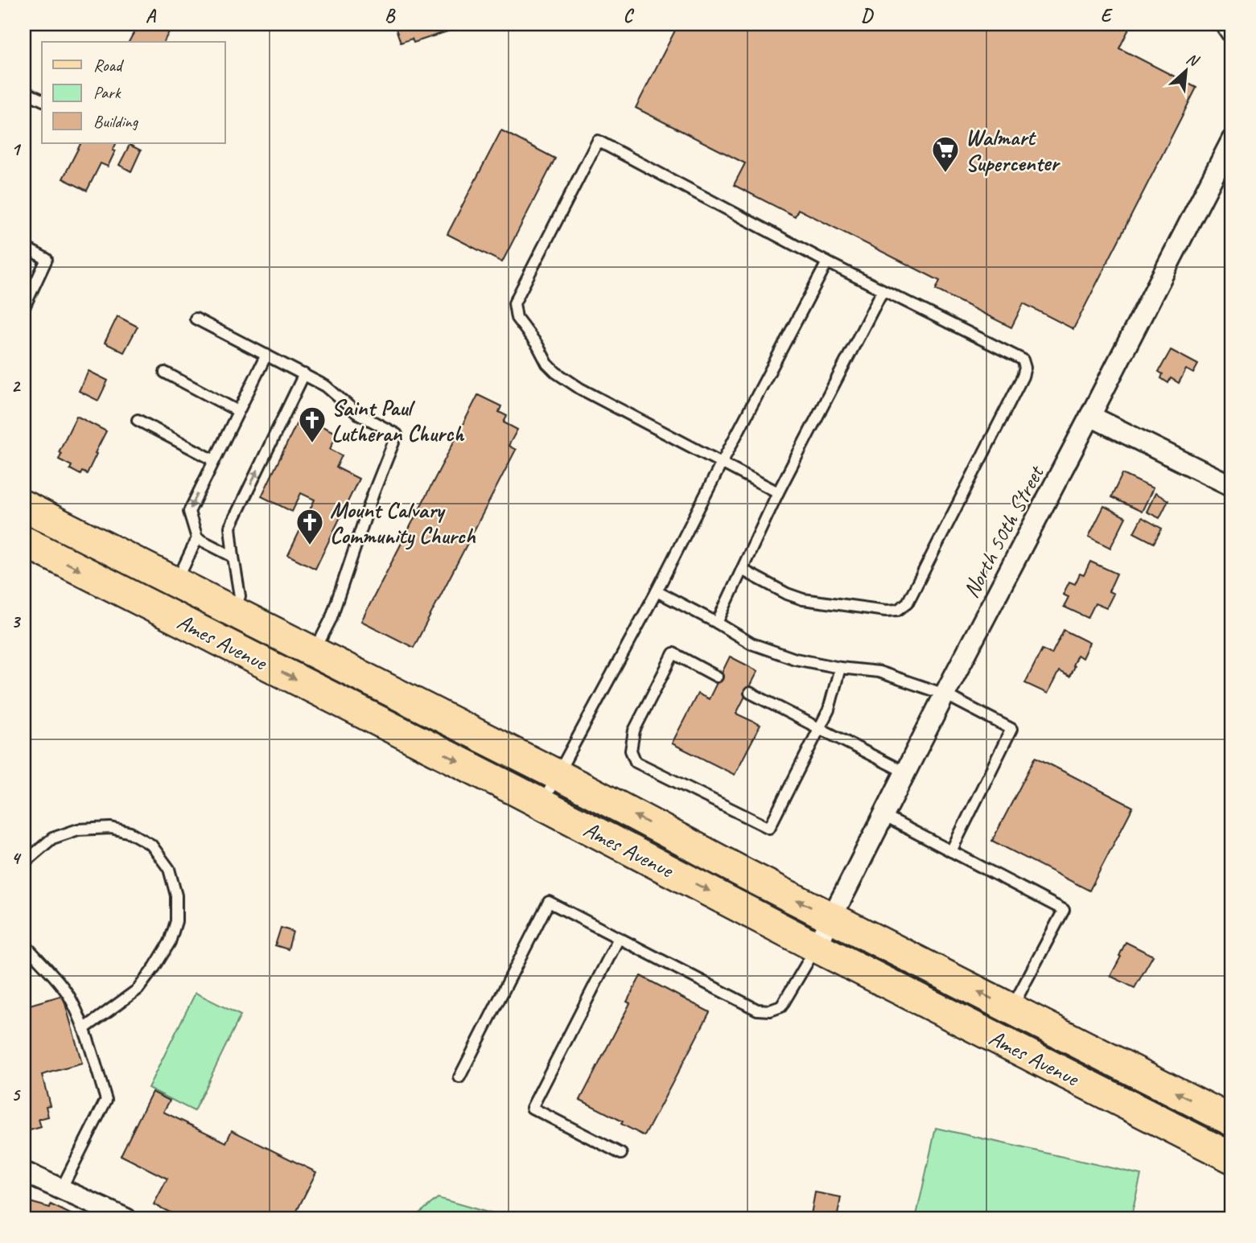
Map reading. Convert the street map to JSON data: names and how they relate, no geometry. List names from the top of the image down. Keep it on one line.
{"streets":{"main road":["Ames Avenue"],"street":["North 50th Street"]},"crossings":[["North 50th Street","Ames Avenue"]],"places":{"supermarket":["Walmart Supercenter"],"church":["Saint Paul Lutheran Church","Mount Calvary Community Church"]},"legend":["Road","Park","Building"],"north":"top right","grid":{"columns":["A","B","C","D","E"],"rows":["1","2","3","4","5"]}}
